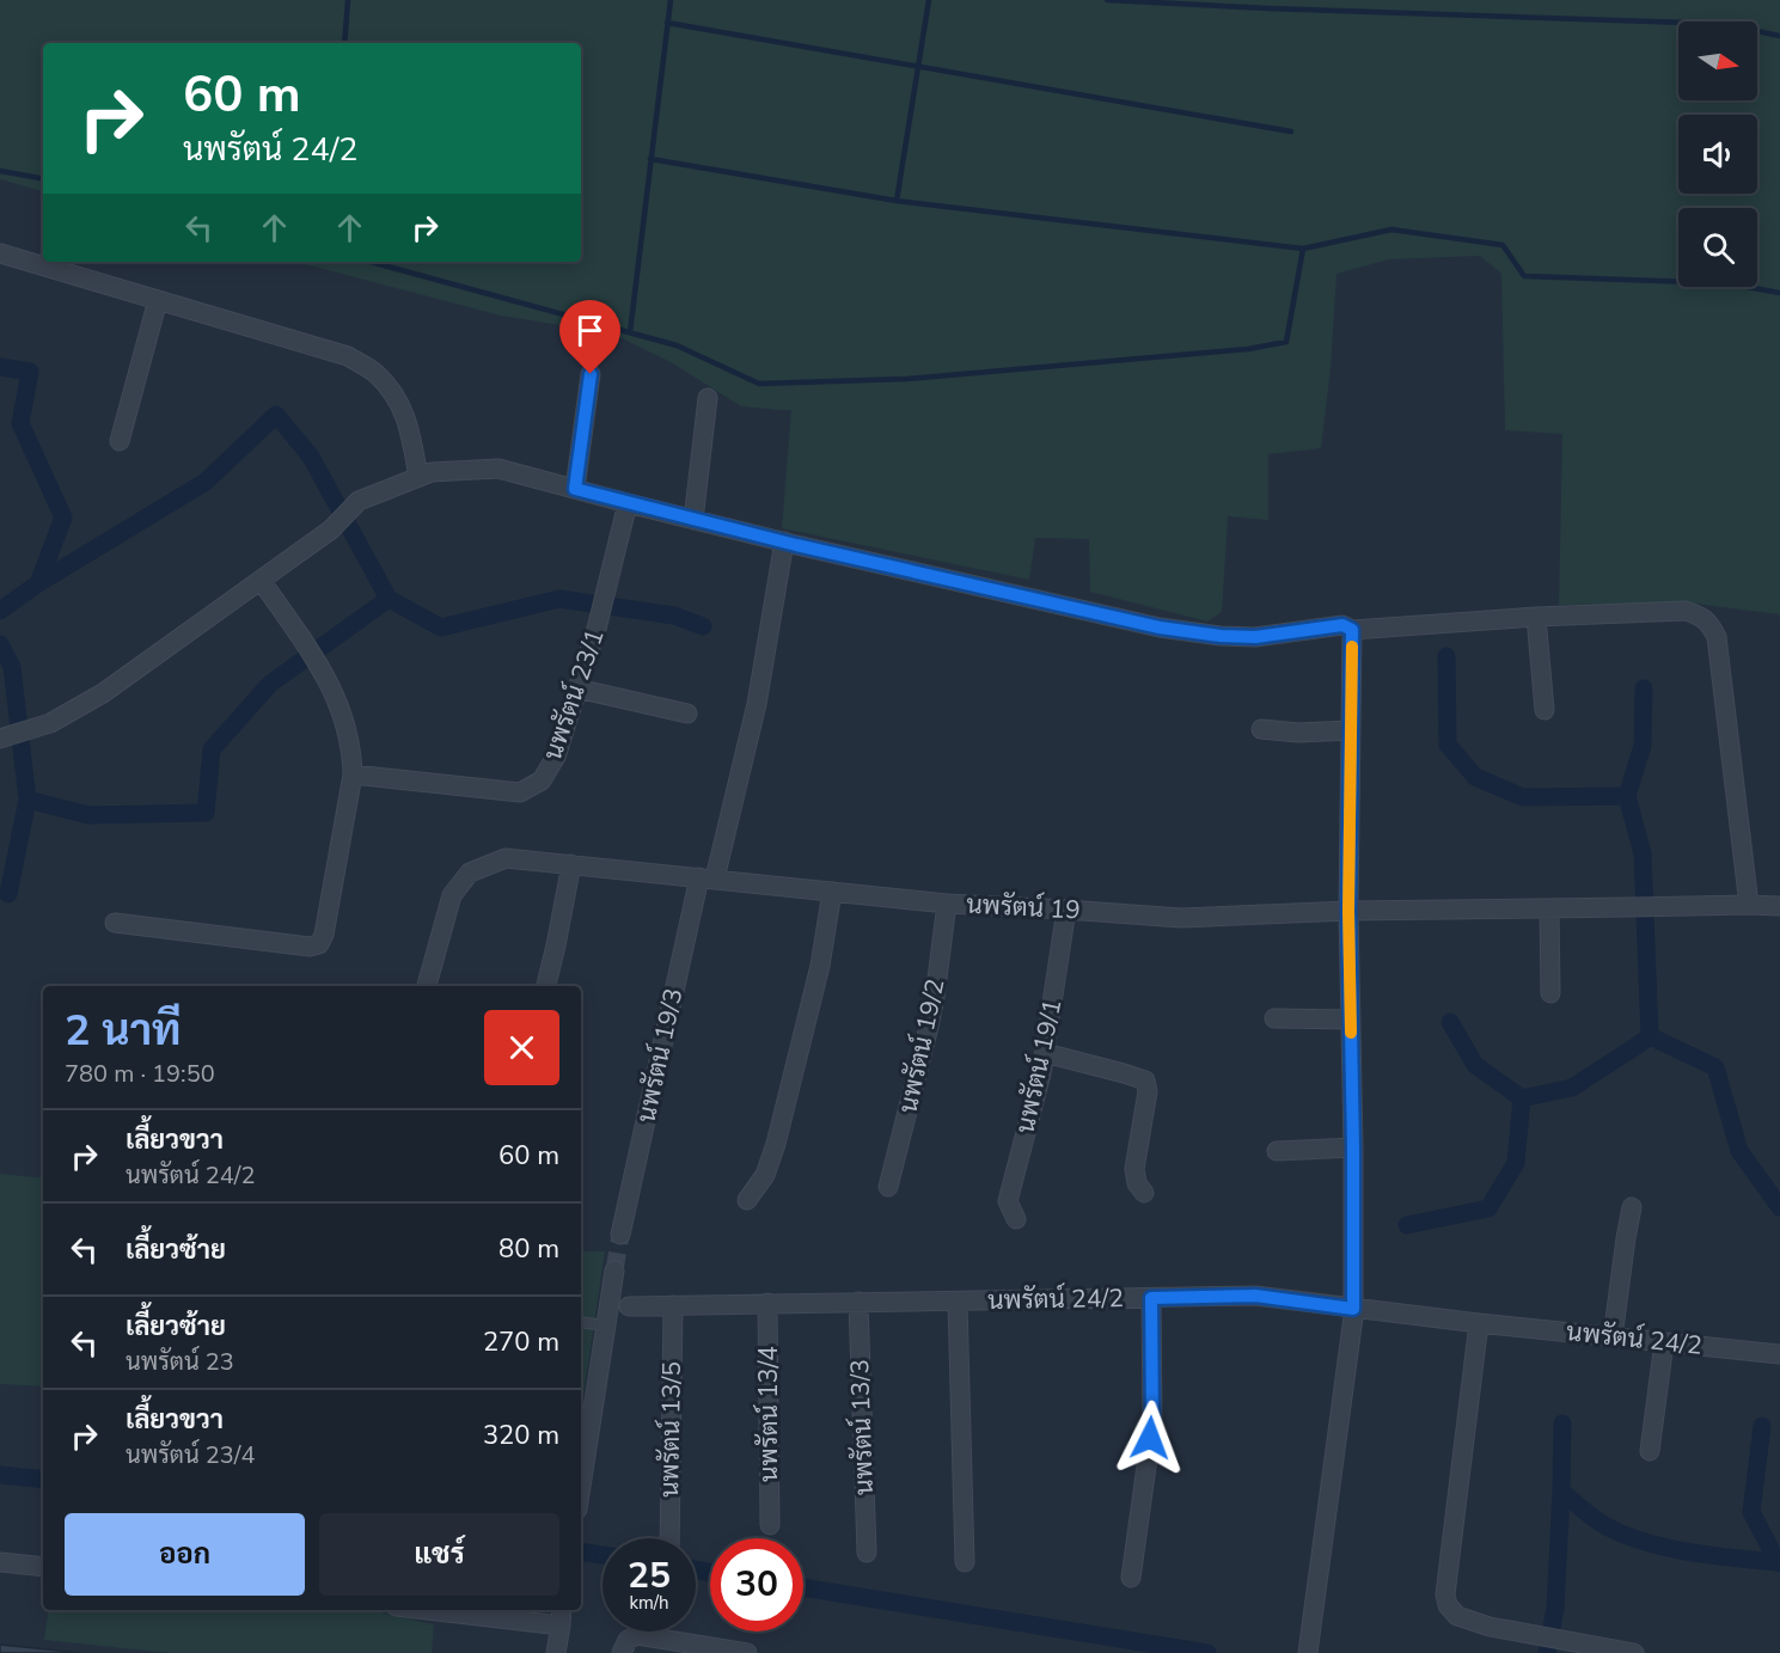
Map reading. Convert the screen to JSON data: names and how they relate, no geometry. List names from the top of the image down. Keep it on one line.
{"streets":{"street":["นพรัตน์ 23/1","นพรัตน์ 19","นพรัตน์ 19/2","นพรัตน์ 19/3","นพรัตน์ 19/1","นพรัตน์ 24/2","นพรัตน์ 13/4","นพรัตน์ 13/3","นพรัตน์ 13/5"]},"crossings":[["นพรัตน์ 19","นพรัตน์ 19/2"],["นพรัตน์ 19","นพรัตน์ 19/3"],["นพรัตน์ 19","นพรัตน์ 19/1"],["นพรัตน์ 24/2","นพรัตน์ 13/4"],["นพรัตน์ 24/2","นพรัตน์ 13/3"],["นพรัตน์ 24/2","นพรัตน์ 13/5"]],"north":"right","page":{"turn":["60 m","นพรัตน์ 24/2"],"heading":["2 นาที","780 m · 19:50"],"list":[{"name":"เลี้ยวขวา","note":"นพรัตน์ 24/2","value":"60 m"},{"name":"เลี้ยวซ้าย","value":"80 m"},{"name":"เลี้ยวซ้าย","note":"นพรัตน์ 23","value":"270 m"},{"name":"เลี้ยวขวา","note":"นพรัตน์ 23/4","value":"320 m"}],"buttons":["ออก","แชร์"],"speed":"25 km/h","limit":"30"}}
